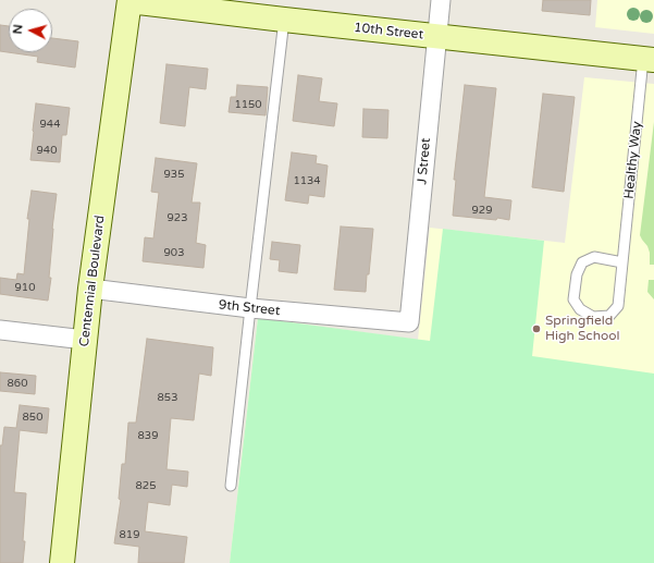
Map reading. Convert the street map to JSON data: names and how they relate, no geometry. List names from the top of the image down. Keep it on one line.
{"streets":{"main road":["10th Street","Centennial Boulevard"],"street":["J Street","9th Street"],"lane":["Healthy Way"]},"crossings":[["10th Street","Healthy Way"],["10th Street","J Street"],["10th Street","Centennial Boulevard"],["J Street","9th Street"],["Centennial Boulevard","9th Street"]],"places":["Springfield High School"],"house_numbers":["1150","944","940","935","1134","929","923","903","910","860","853","850","839","825","819"],"north":"left"}
